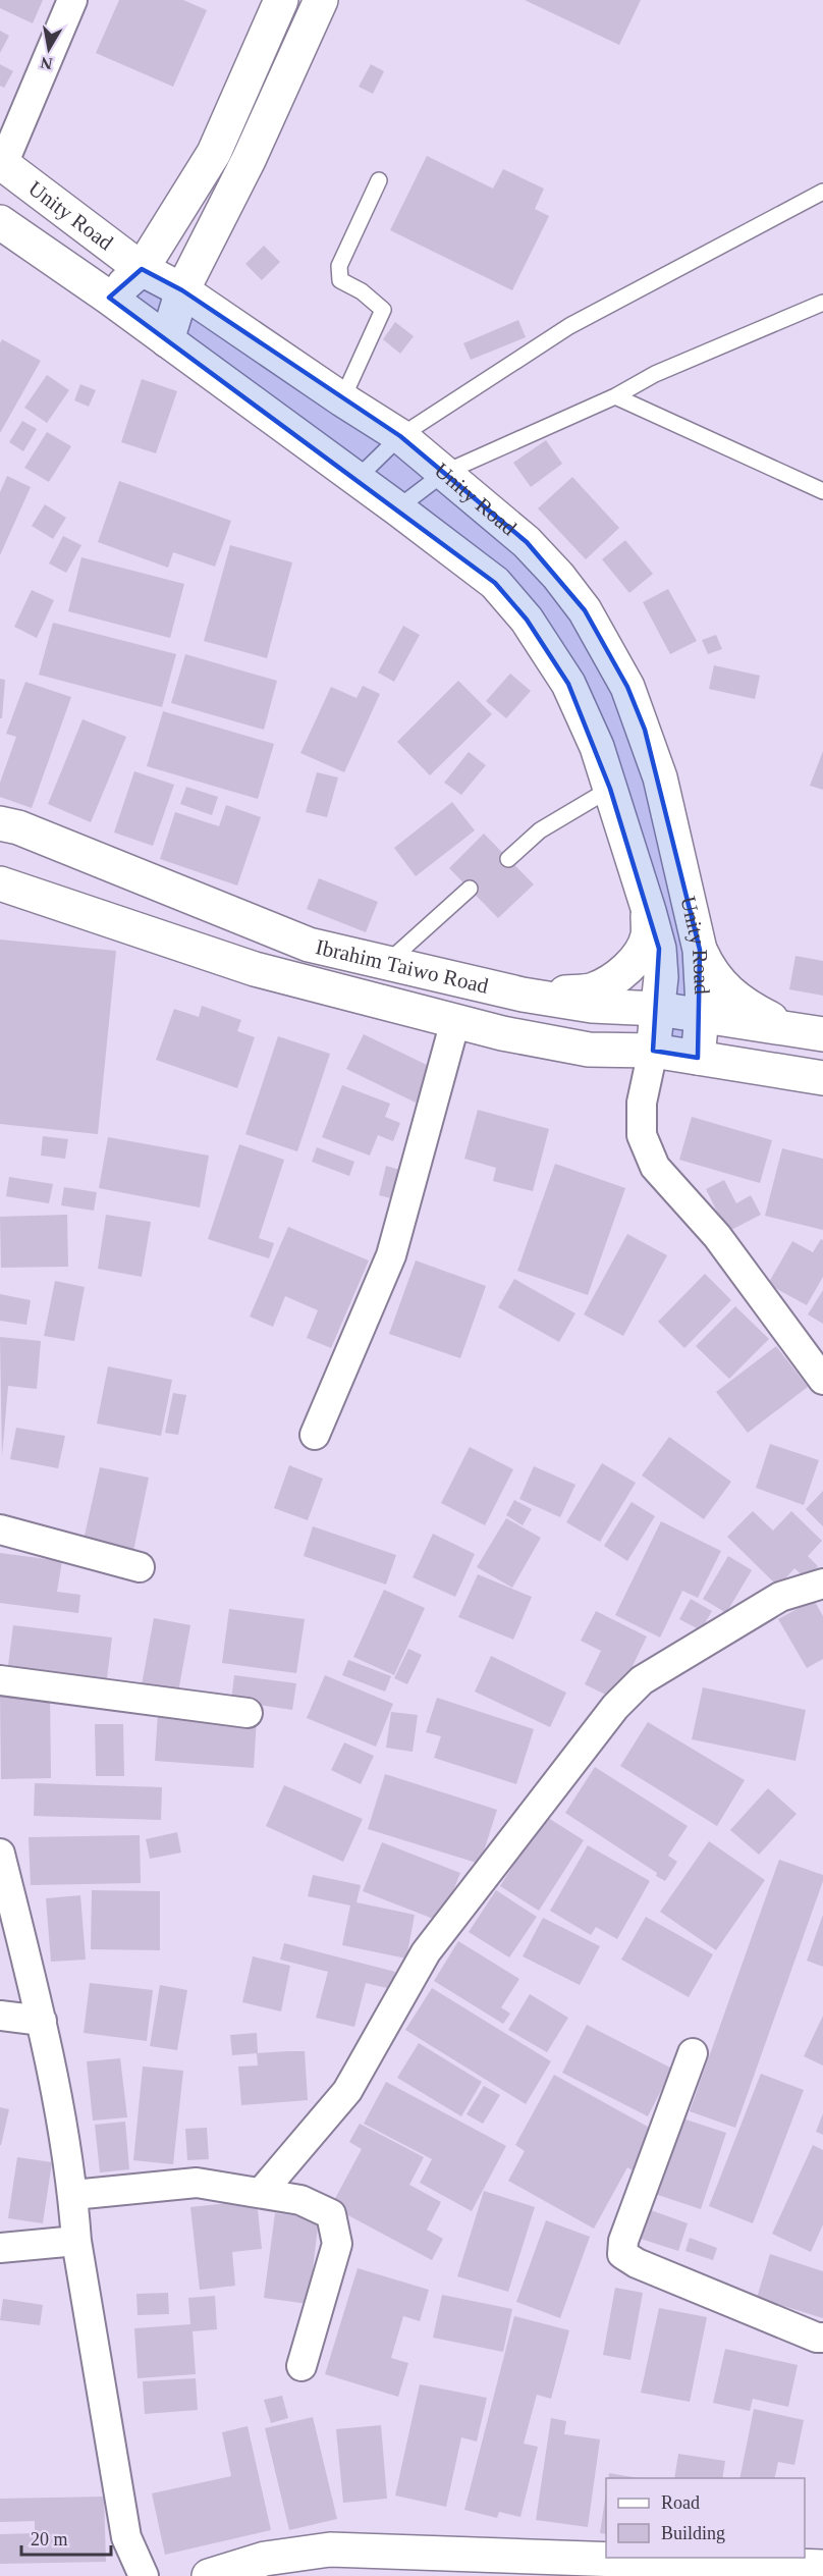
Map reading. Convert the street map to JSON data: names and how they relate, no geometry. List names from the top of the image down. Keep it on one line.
{"streets":{"main road":["Unity Road","Ibrahim Taiwo Road"]},"crossings":[["Unity Road","Ibrahim Taiwo Road"]],"legend":["Road","Building"],"scale_bar":"20 m","north":"bottom"}
